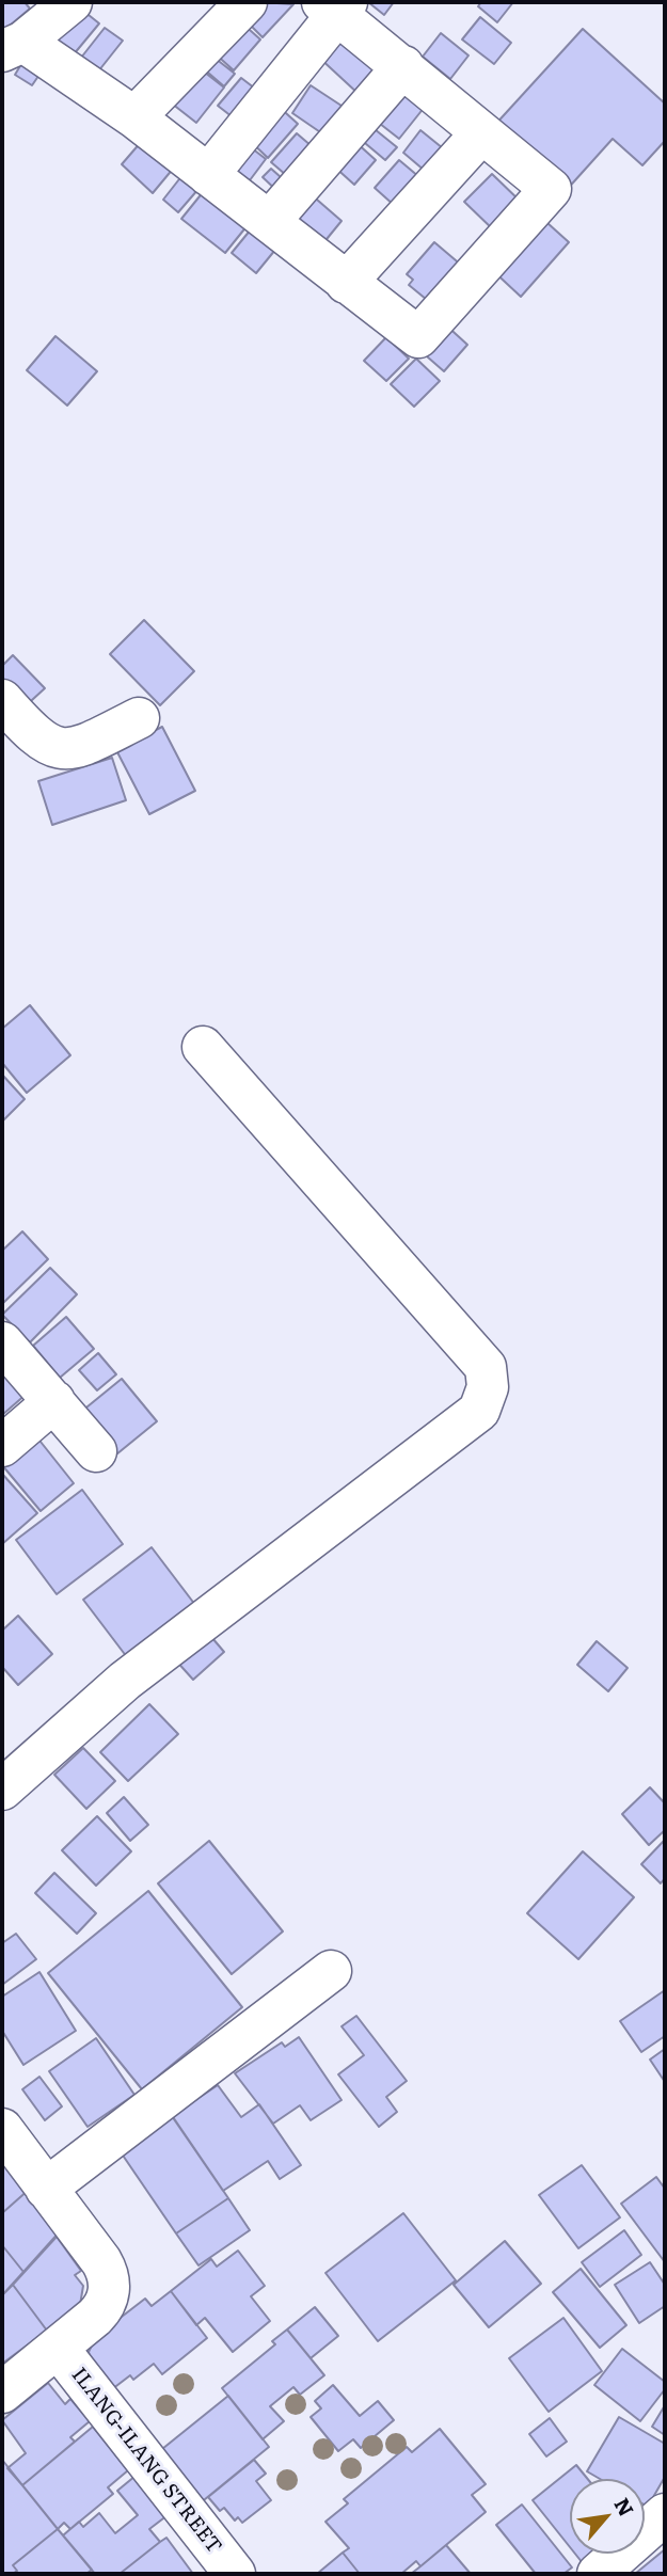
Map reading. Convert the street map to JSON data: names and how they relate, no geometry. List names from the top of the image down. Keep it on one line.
{"streets":{"street":["ILANG-ILANG STREET"]},"north":"top right"}
